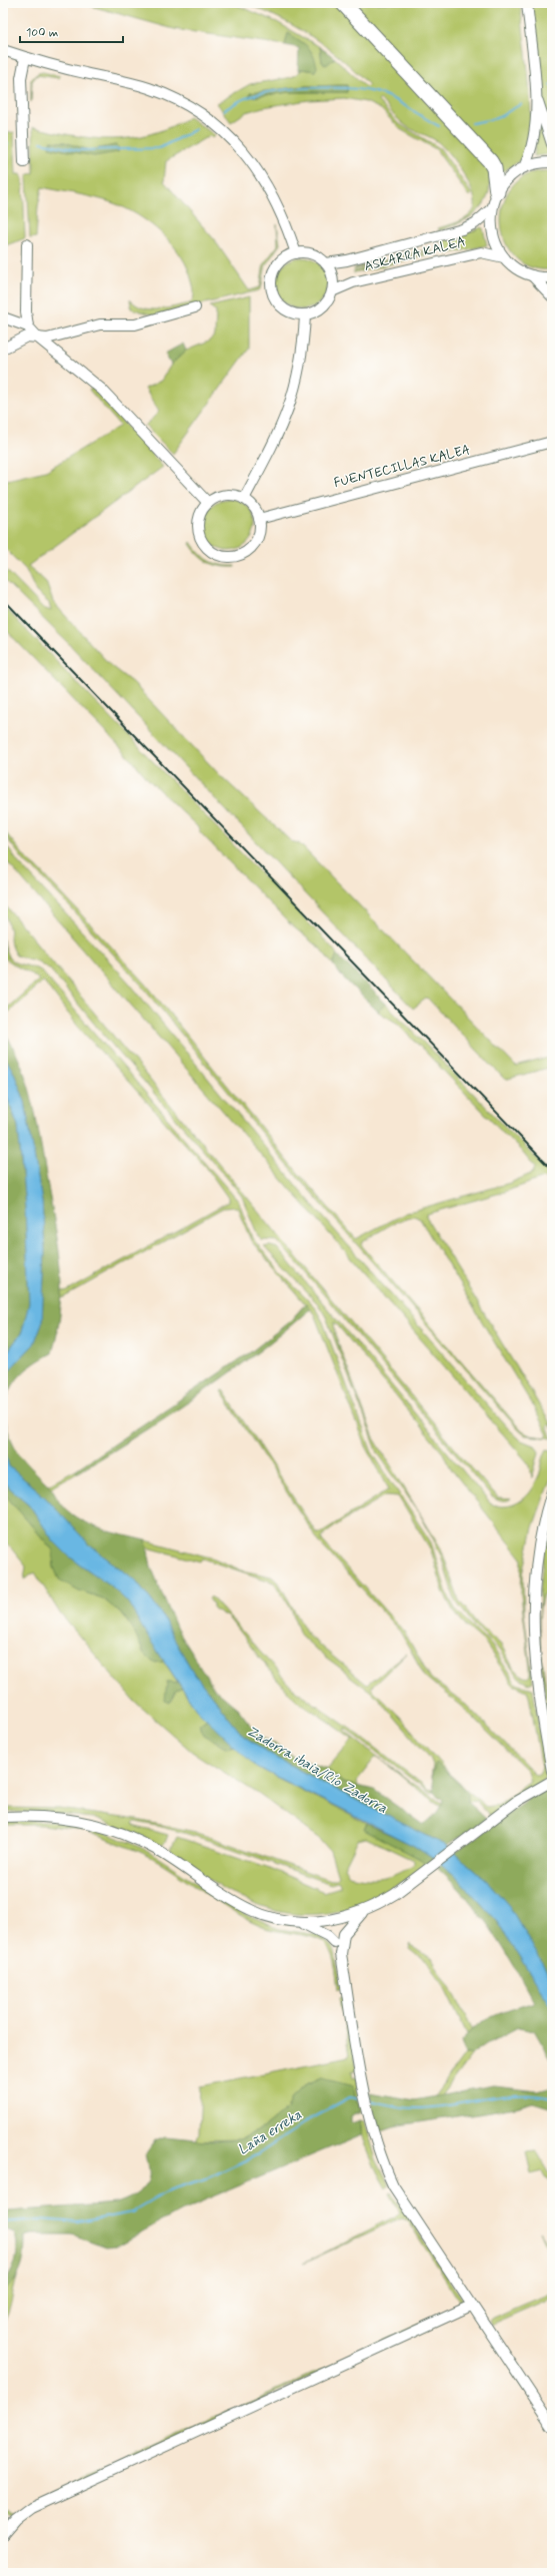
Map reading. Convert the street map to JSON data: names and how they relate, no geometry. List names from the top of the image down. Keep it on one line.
{"streets":{"street":["ASKARRA KALEA","FUENTECILLAS KALEA"]},"water":["Zadorra ibaia/Río Zadorra","Laña erreka"],"scale_bar":"100 m"}
